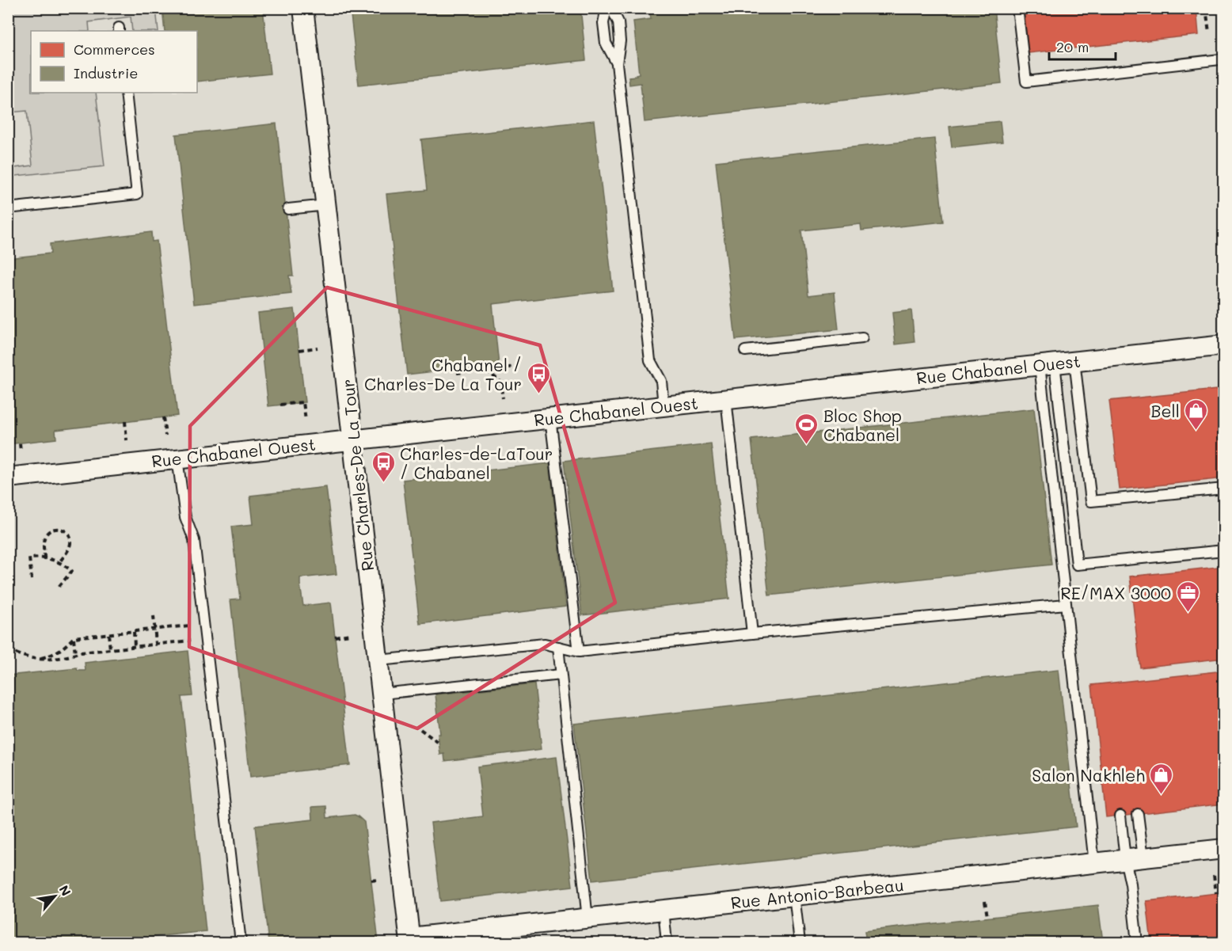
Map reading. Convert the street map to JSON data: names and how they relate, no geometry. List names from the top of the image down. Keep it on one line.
{"streets":{"street":["Rue Chabanel Ouest","Rue Charles-De La Tour","Rue Antonio-Barbeau"]},"crossings":[["Rue Chabanel Ouest","Rue Charles-De La Tour"],["Rue Charles-De La Tour","Rue Antonio-Barbeau"]],"places":{"bus stop":["Chabanel / Charles-De La Tour","Charles-de-LaTour / Chabanel"],"shop":["Bell","Salon Nakhleh"],"sports":["Bloc Shop Chabanel"],"office":["RE/MAX 3000"]},"legend":["Commerces","Industrie"],"scale_bar":"20 m","north":"top right"}
